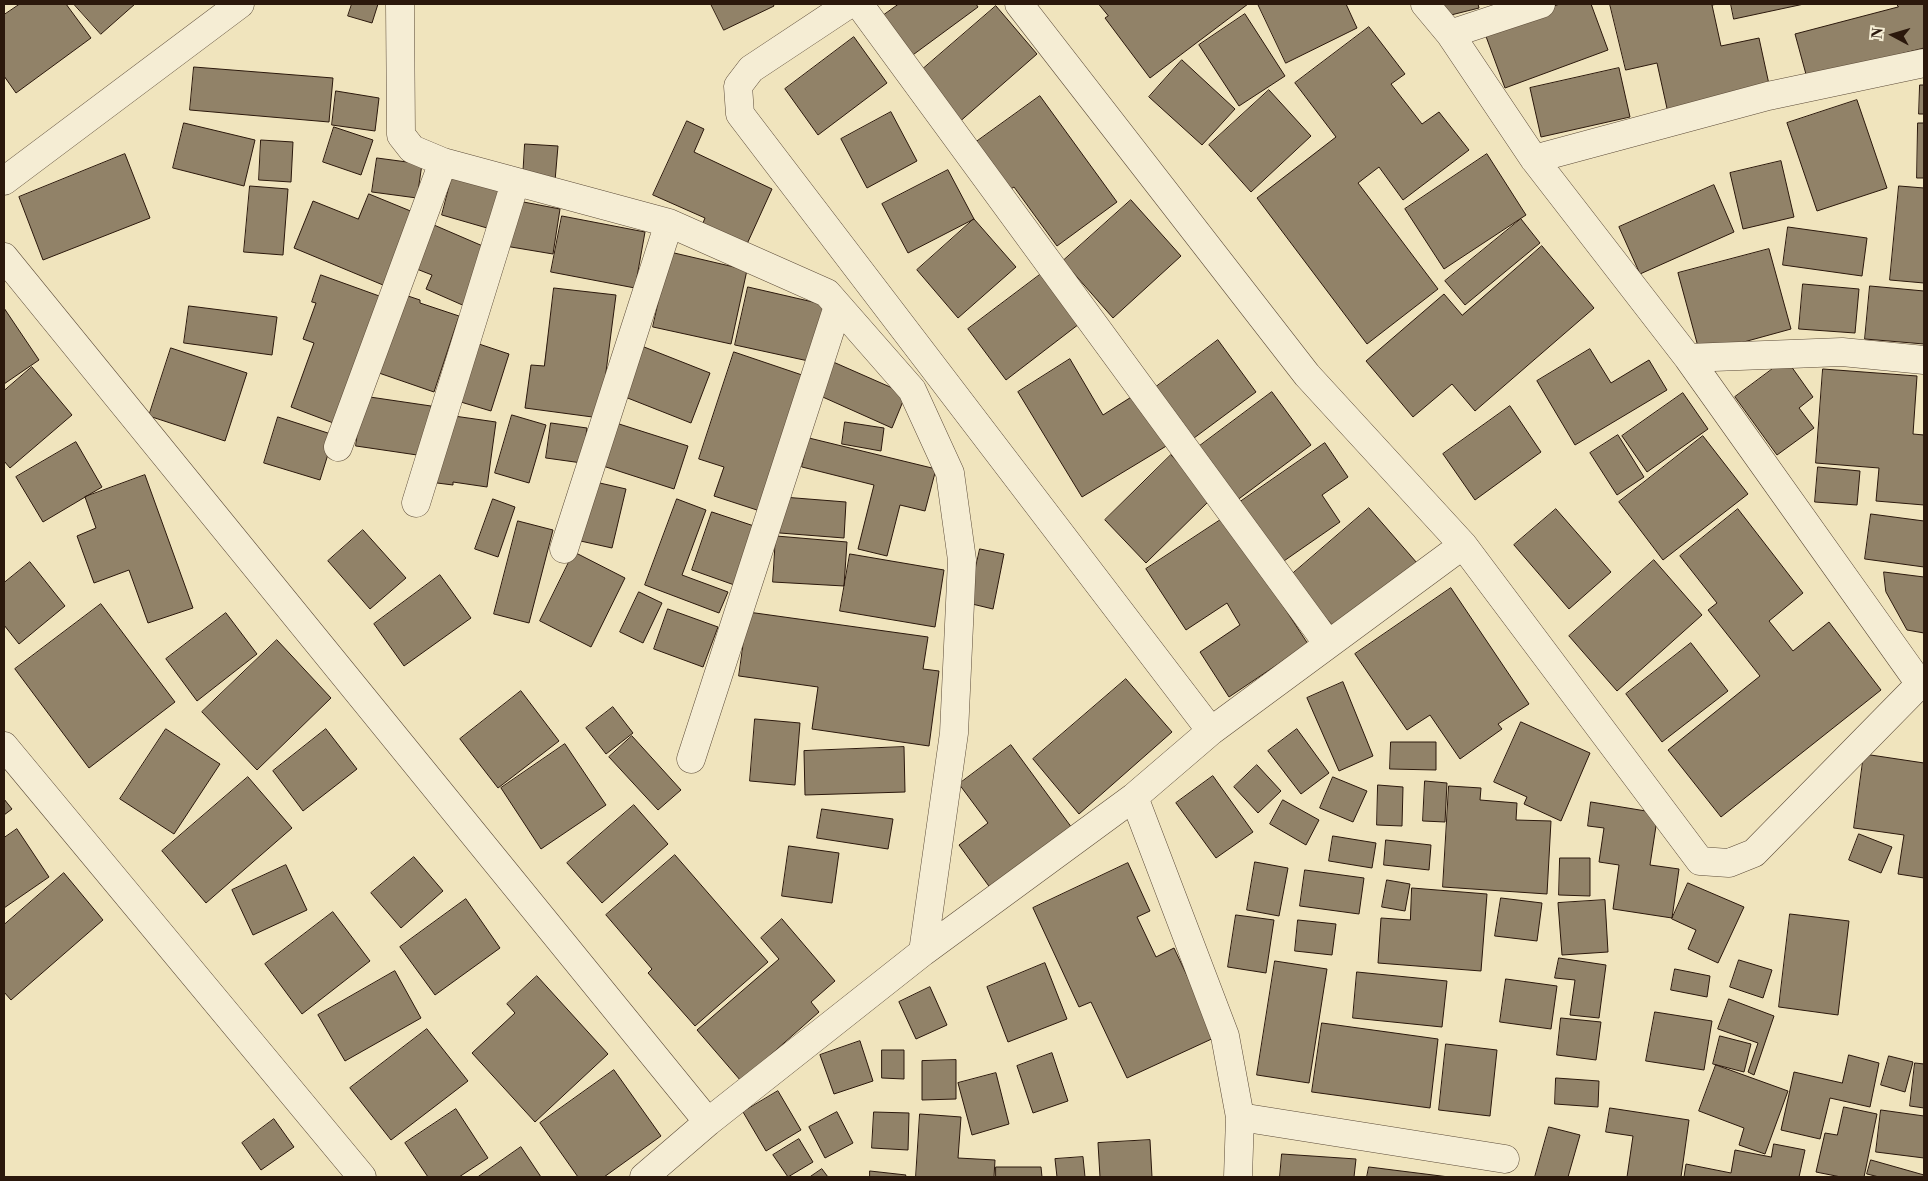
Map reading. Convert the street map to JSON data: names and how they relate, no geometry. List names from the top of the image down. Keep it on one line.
{"north":"left"}
